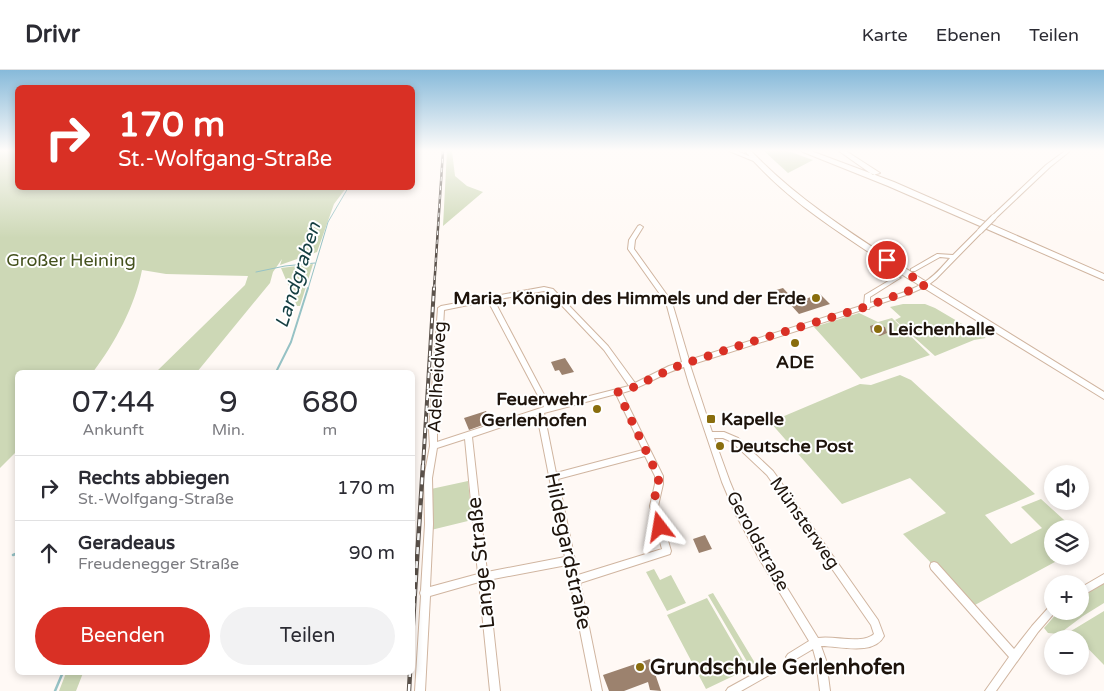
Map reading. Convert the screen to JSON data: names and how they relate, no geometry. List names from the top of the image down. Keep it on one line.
{"streets":{"street":["Adelheidweg","Münsterweg","Geroldstraße","Hildegardstraße","Lange Straße"]},"crossings":[["Adelheidweg","Hildegardstraße"],["Münsterweg","Geroldstraße"]],"water":["Landgraben"],"parks":["Großer Heining"],"places":{"other":["Maria, Königin des Himmels und der Erde","Leichenhalle","ADE","Feuerwehr Gerlenhofen","Deutsche Post","Grundschule Gerlenhofen"],"transit":["Kapelle"]},"page":{"header":"Drivr","nav":["Karte","Ebenen","Teilen"],"turn":["170 m","St.-Wolfgang-Straße"],"eta":["07:44","Ankunft","9","Min.","680","m"],"list":[{"name":"Rechts abbiegen","note":"St.-Wolfgang-Straße","value":"170 m"},{"name":"Geradeaus","note":"Freudenegger Straße","value":"90 m"}],"map_buttons":["+","−"],"buttons":["Beenden","Teilen"]}}
